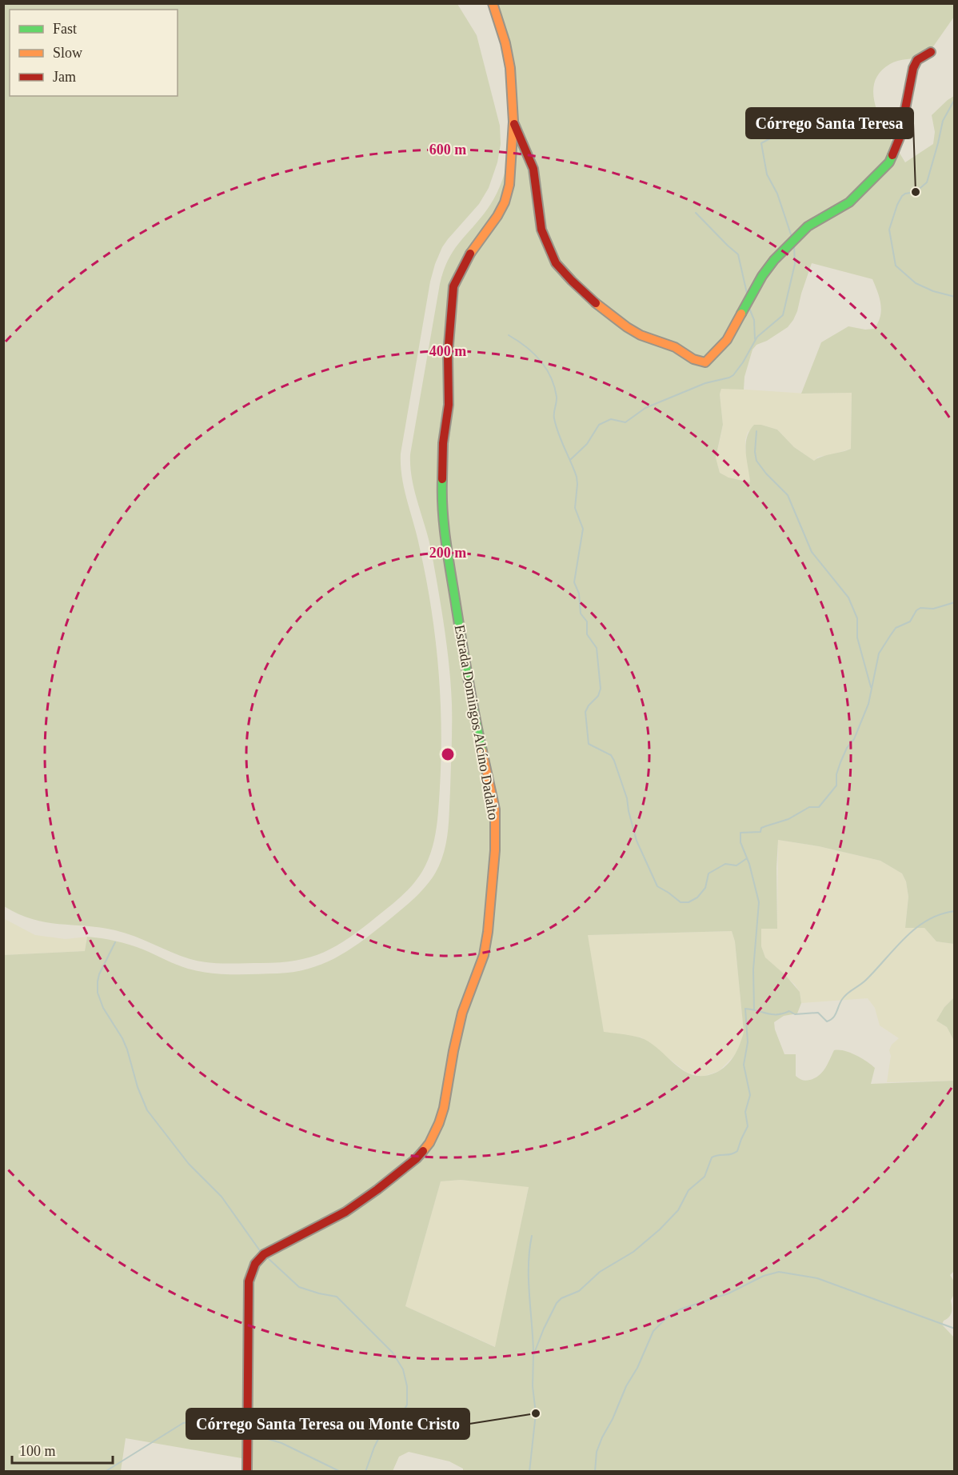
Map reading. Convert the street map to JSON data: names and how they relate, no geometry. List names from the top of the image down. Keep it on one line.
{"streets":{"street":["Estrada Domingos Alcíno Dadalto"]},"places":["Córrego Santa Teresa","Córrego Santa Teresa ou Monte Cristo"],"legend":["Fast","Slow","Jam"],"scale_bar":"100 m","rings":["600 m","400 m","200 m"]}
